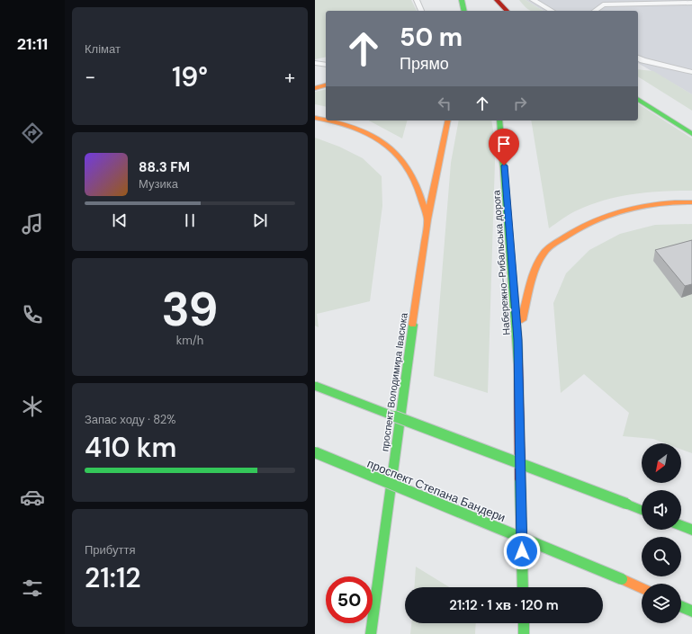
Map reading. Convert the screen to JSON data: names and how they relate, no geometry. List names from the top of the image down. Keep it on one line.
{"streets":{"main road":["Набережно-Рибальська дорога","проспект Володимира Івасюка","проспект Степана Бандери"]},"north":"bottom left","page":{"tabs":"21:11","tile":["Клімат",["39","km/h"],["Запас ходу · 82%","410 km"],["Прибуття","21:12"]],"turn":["50 m","Прямо"],"heat":["−","19°","+"],"song":["88.3 FM","Музика"],"limit":"50","trip":"21:12 · 1 хв · 120 m"}}
